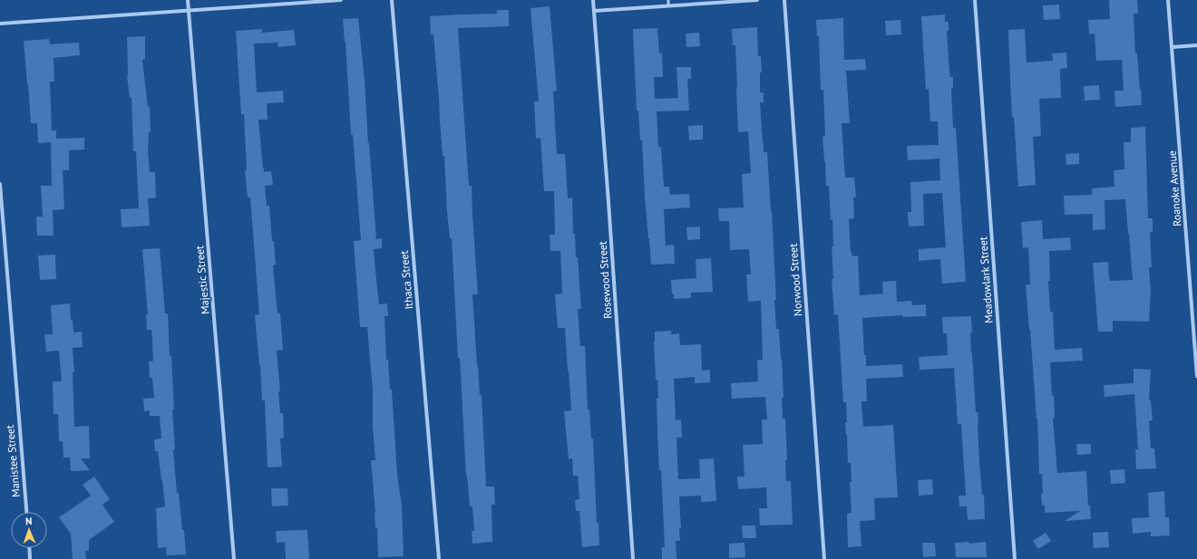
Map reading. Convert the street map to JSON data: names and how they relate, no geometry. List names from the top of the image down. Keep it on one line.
{"streets":{"street":["Roanoke Avenue","Majestic Street","Ithaca Street","Rosewood Street","Norwood Street","Meadowlark Street","Manistee Street"]},"north":"top"}
